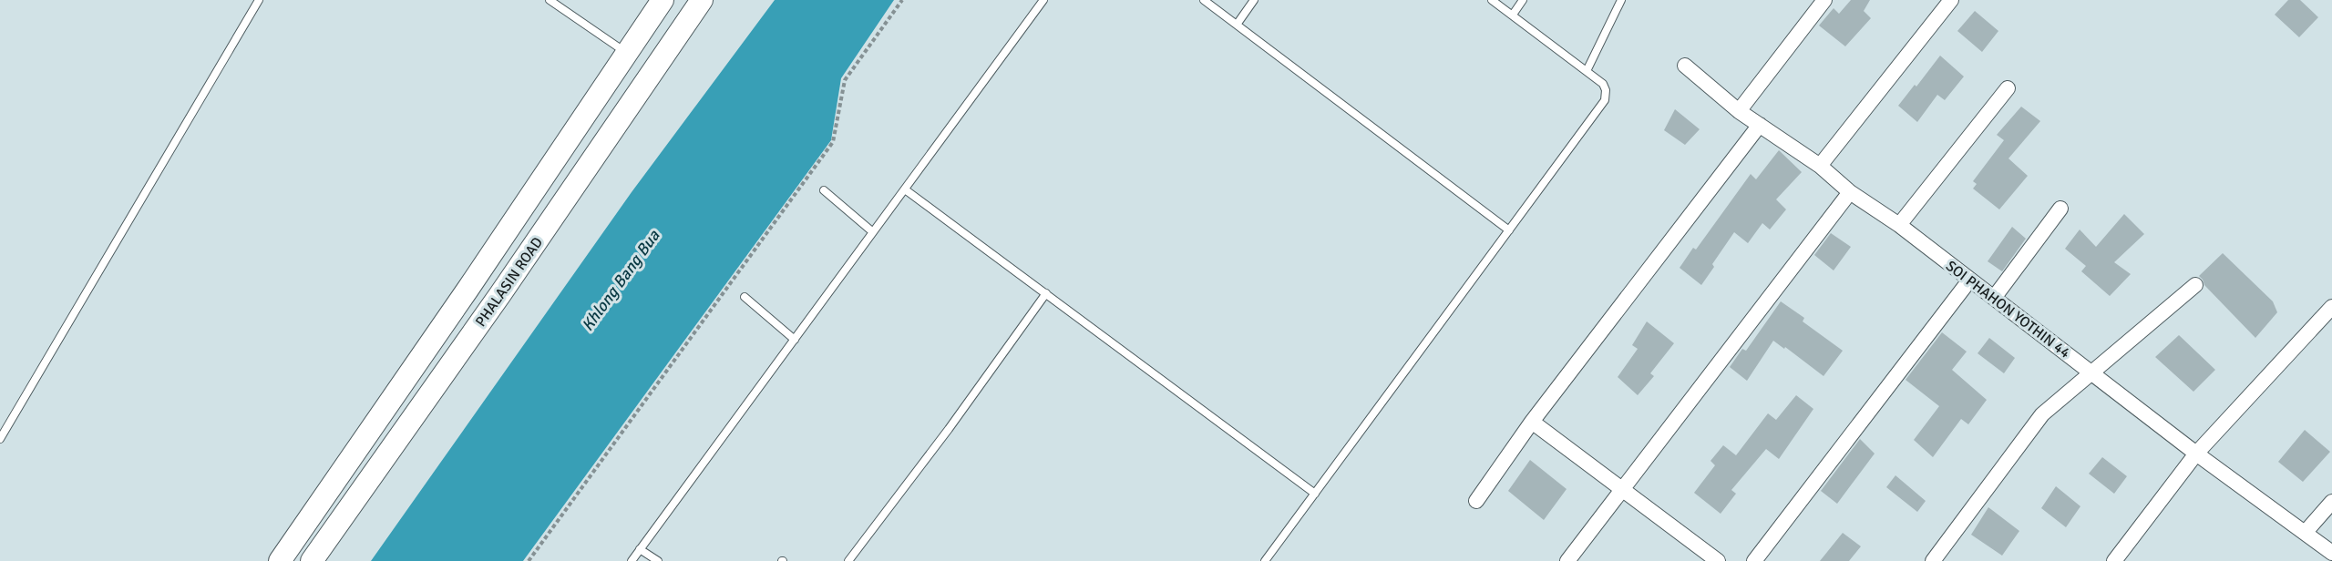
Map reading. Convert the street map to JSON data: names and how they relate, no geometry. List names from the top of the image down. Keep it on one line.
{"streets":{"main road":["PHALASIN ROAD"],"street":["SOI PHAHON YOTHIN 44"]},"water":["Khlong Bang Bua"]}
